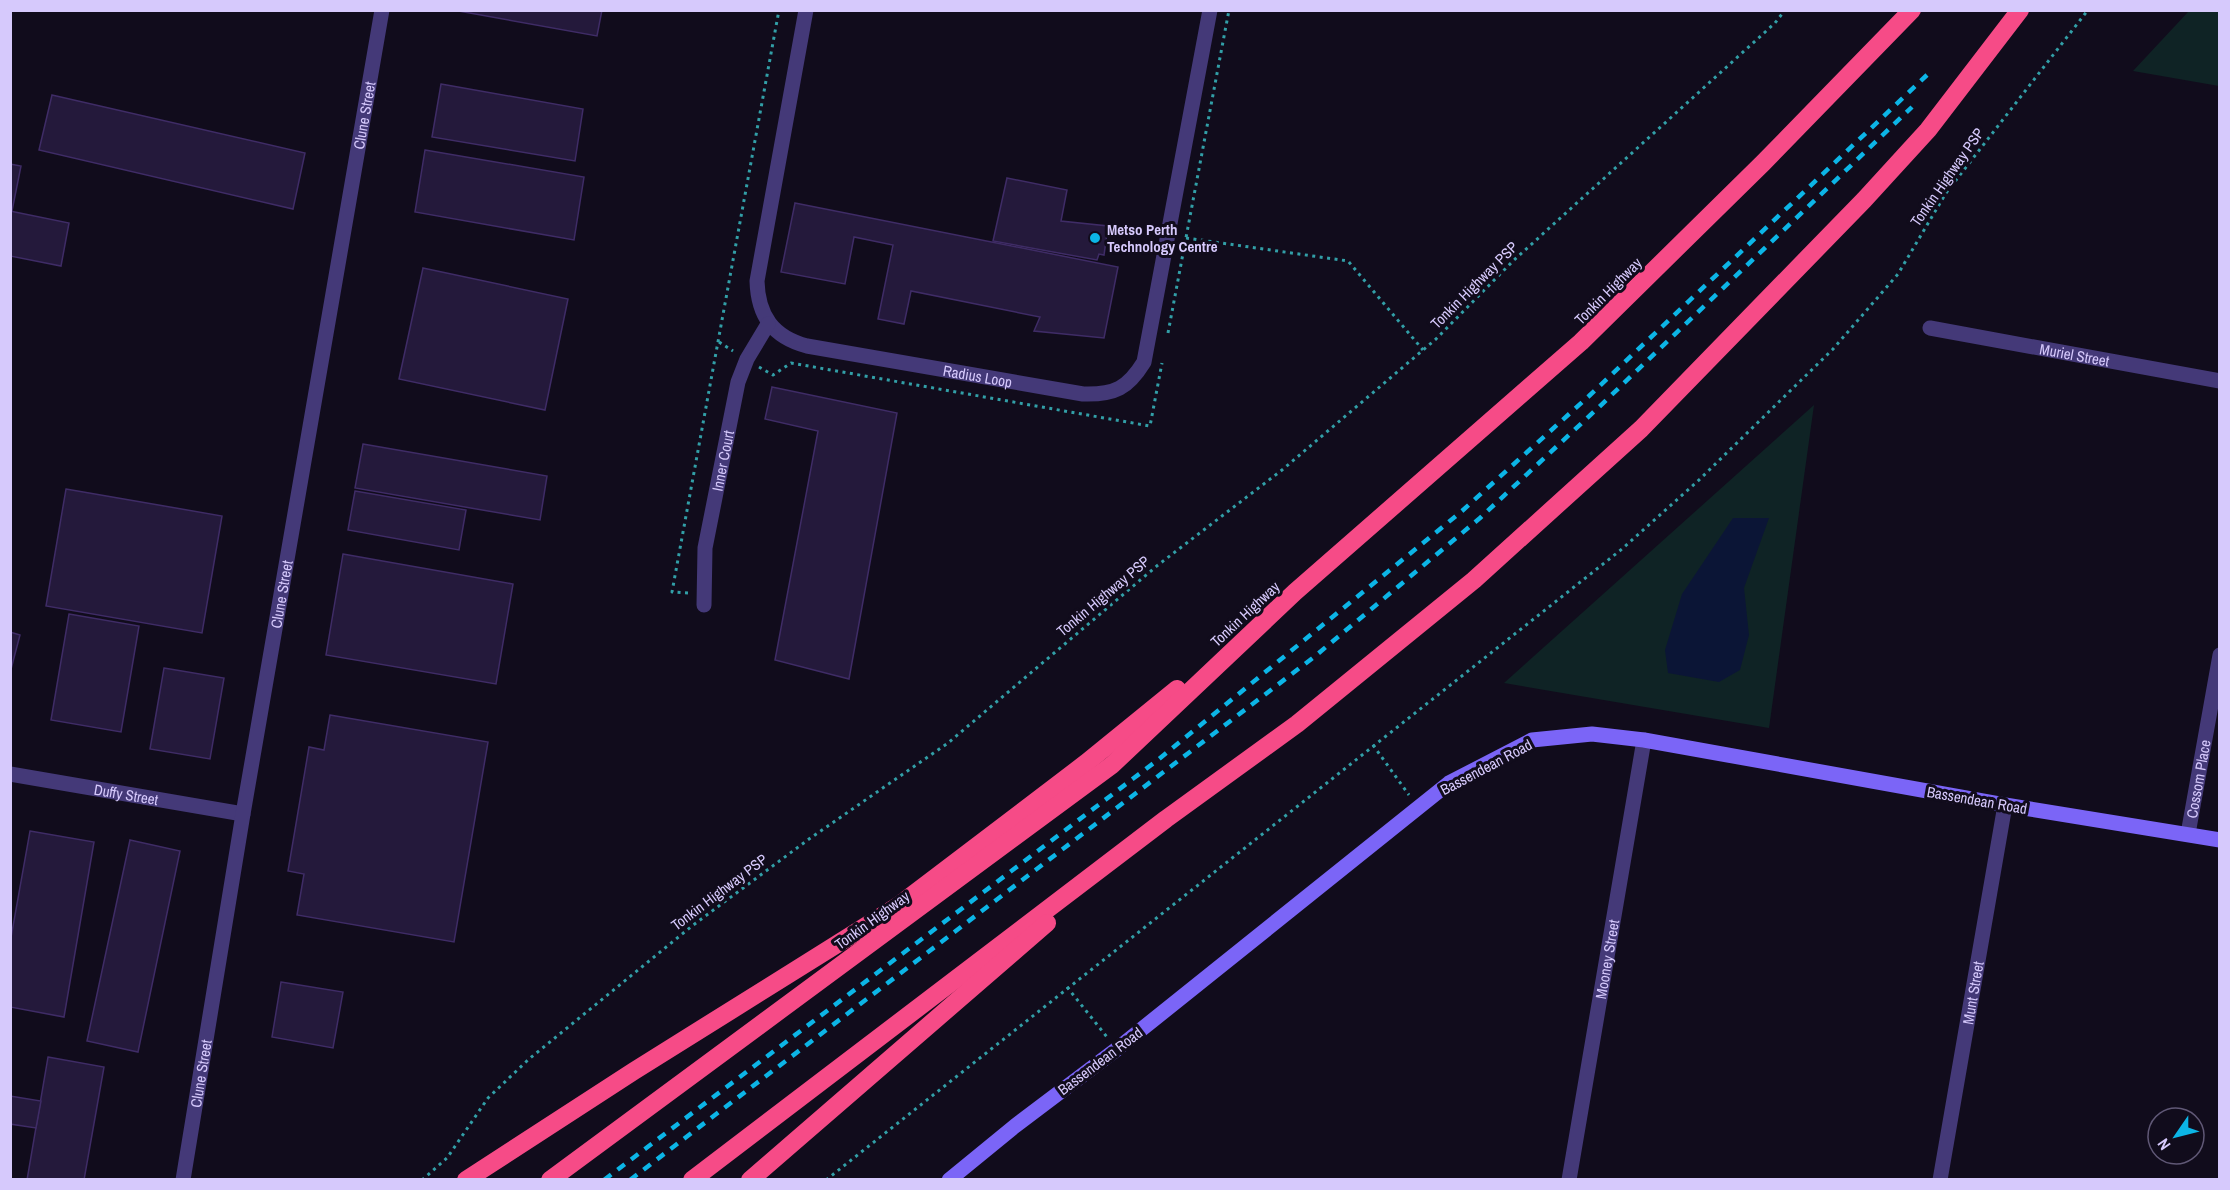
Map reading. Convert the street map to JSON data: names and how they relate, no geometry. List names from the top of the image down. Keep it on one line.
{"streets":{"highway":["Tonkin Highway"],"street":["Clune Street","Muriel Street","Radius Loop","Inner Court","Bassendean Road","Cossom Place","Duffy Street","Mooney Street","Munt Street"],"path":["Tonkin Highway PSP"]},"crossings":[["Clune Street","Duffy Street"],["Radius Loop","Inner Court"],["Bassendean Road","Cossom Place"],["Bassendean Road","Mooney Street"],["Bassendean Road","Munt Street"]],"places":["Metso Perth Technology Centre"],"north":"bottom left"}
